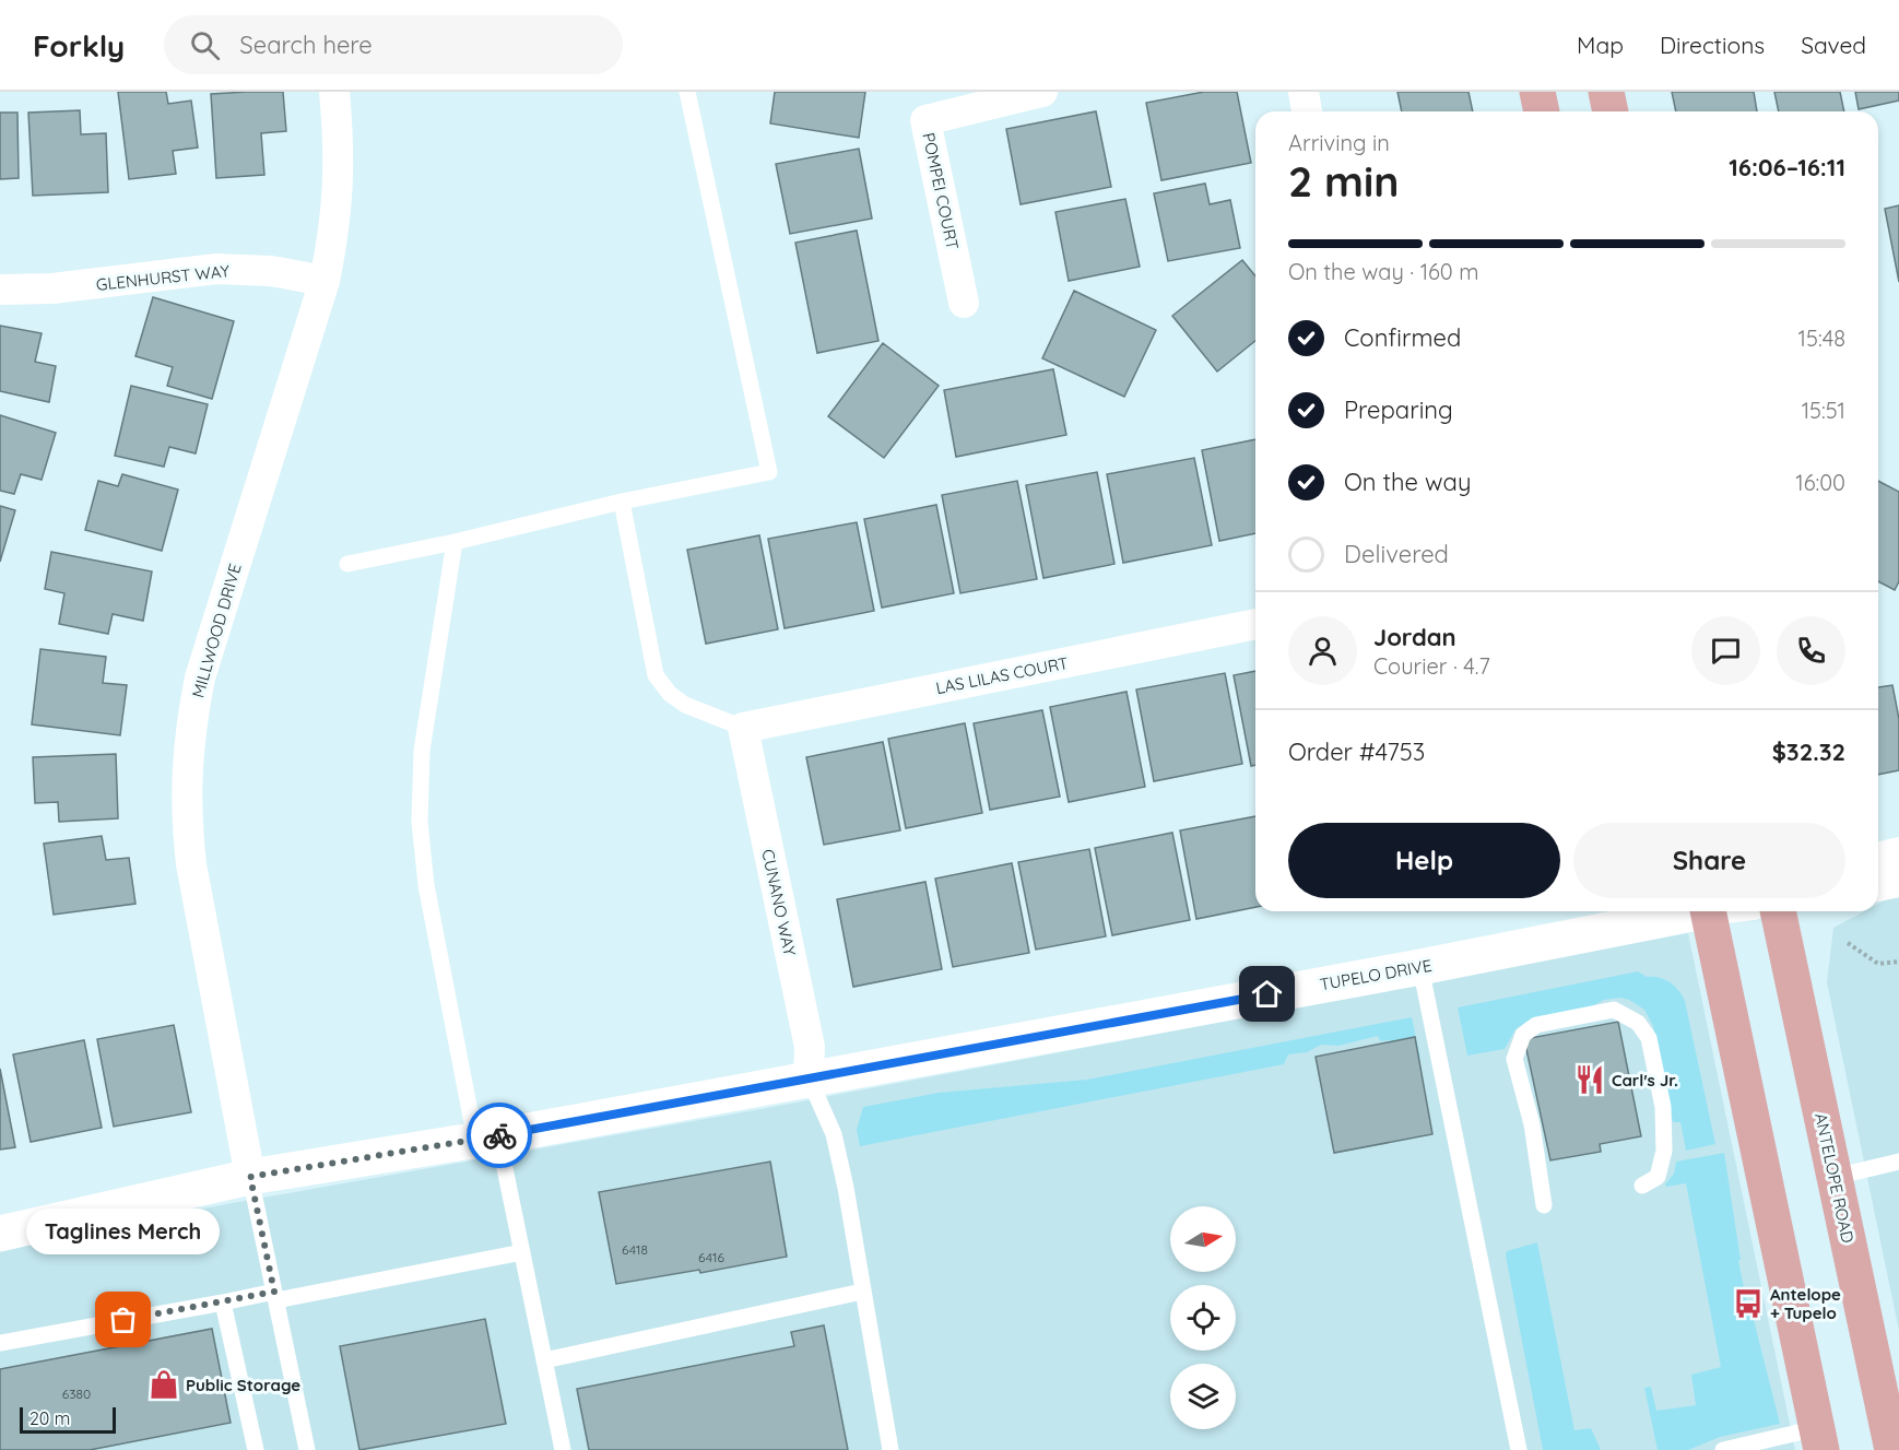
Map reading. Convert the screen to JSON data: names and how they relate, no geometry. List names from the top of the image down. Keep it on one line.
{"streets":{"main road":["ANTELOPE ROAD"],"street":["POMPEI COURT","GLENHURST WAY","MILLWOOD DRIVE","LAS LILAS COURT","CUNANO WAY","TUPELO DRIVE"]},"crossings":[["GLENHURST WAY","MILLWOOD DRIVE"],["MILLWOOD DRIVE","TUPELO DRIVE"],["LAS LILAS COURT","CUNANO WAY"],["CUNANO WAY","TUPELO DRIVE"]],"places":{"restaurant":["Carl's Jr."],"bus stop":["Antelope + Tupelo"],"other":["Taglines Merch"],"shop":["Public Storage"]},"house_numbers":["6418","6416","6380"],"scale_bar":"20 m","north":"right","page":{"header":"Forkly","search":"Search here","nav":["Map","Directions","Saved"],"heading":["2 min","Arriving in","16:06–16:11"],"panel":["Jordan","Courier · 4.7","Order #4753","$32.32"],"bar":"On the way · 160 m","list":[["Confirmed","15:48"],["Preparing","15:51"],["On the way","16:00"],"Delivered"],"buttons":["Help","Share"],"bubble":"Taglines Merch","scale":"20 m"}}
